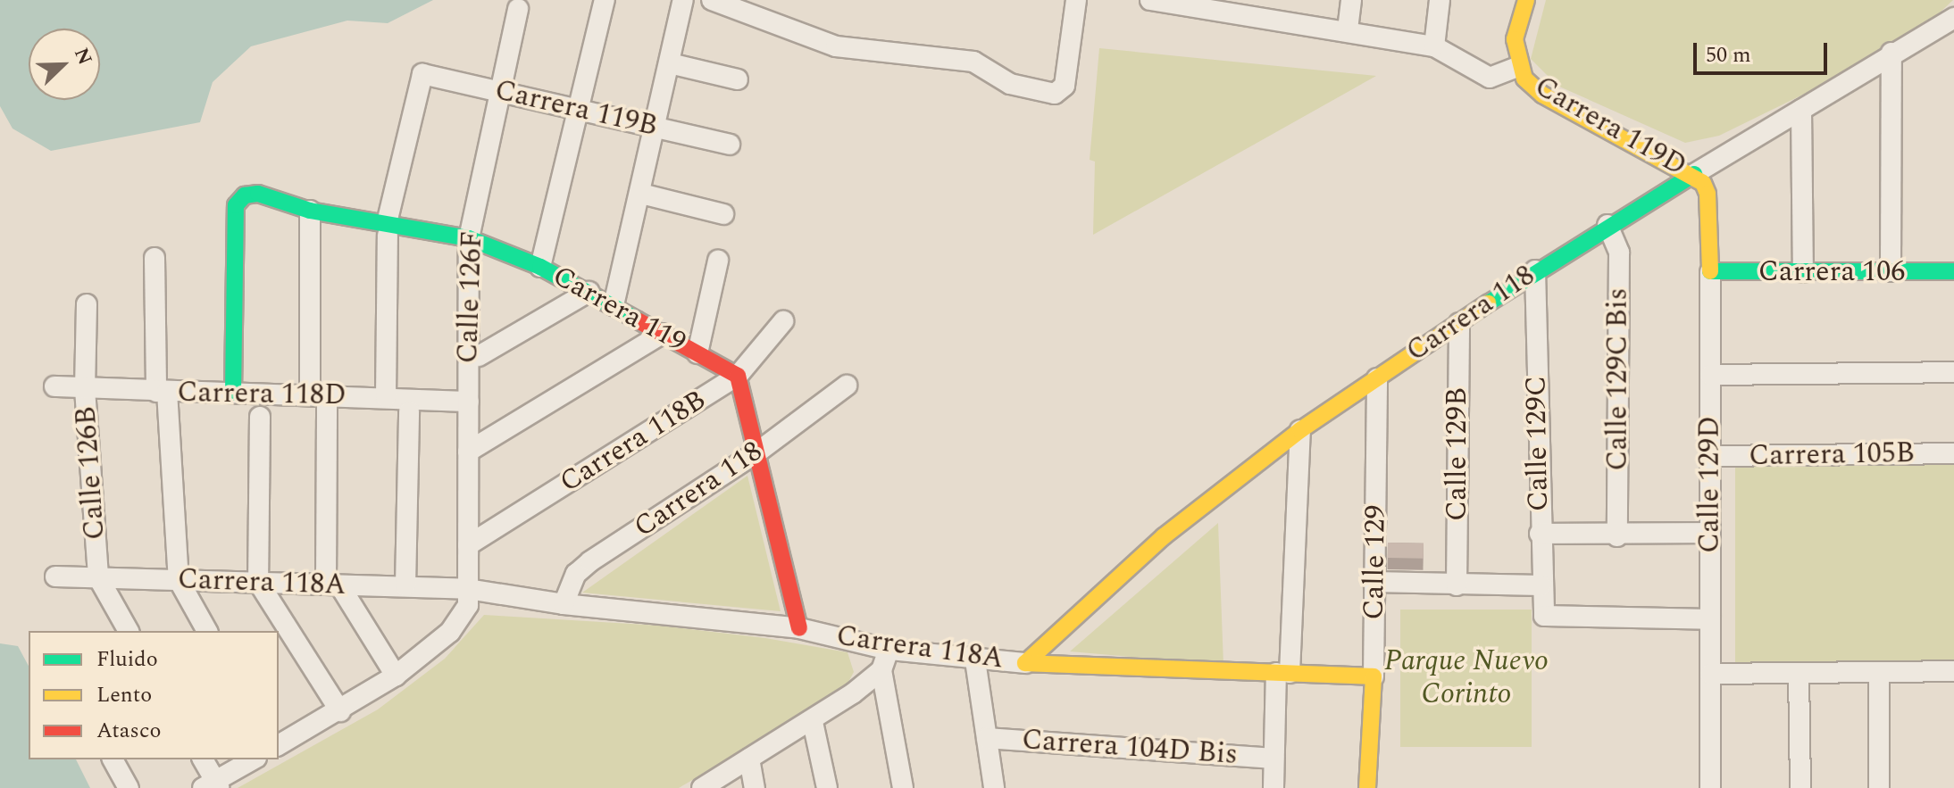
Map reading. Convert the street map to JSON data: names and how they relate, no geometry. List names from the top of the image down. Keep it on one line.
{"streets":{"street":["Carrera 119B","Carrera 119D","Carrera 106","Calle 126F","Carrera 119","Carrera 118","Calle 129C Bis","Carrera 118D","Carrera 118B","Calle 129C","Calle 129B","Carrera 105B","Calle 126B","Calle 129D","Calle 129","Carrera 118A","Carrera 104D Bis"]},"crossings":[["Carrera 119B","Calle 126F"],["Carrera 119B","Carrera 119"],["Carrera 119D","Carrera 118"],["Carrera 119D","Calle 129D"],["Carrera 106","Calle 129D"],["Calle 126F","Carrera 119"],["Calle 126F","Carrera 118D"],["Calle 126F","Carrera 118B"],["Calle 126F","Carrera 118A"],["Carrera 119","Carrera 118D"],["Carrera 119","Carrera 118B"],["Carrera 118","Calle 129C Bis"],["Carrera 118","Calle 129C"],["Carrera 118","Calle 129B"],["Carrera 118","Calle 129D"],["Carrera 118","Calle 129"],["Carrera 118","Carrera 118A"],["Carrera 118D","Calle 126B"],["Calle 129C","Calle 129D"],["Carrera 105B","Calle 129D"],["Calle 126B","Carrera 118A"],["Calle 129","Carrera 118A"]],"parks":["Parque Nuevo Corinto"],"legend":["Fluido","Lento","Atasco"],"scale_bar":"50 m","north":"top right"}
